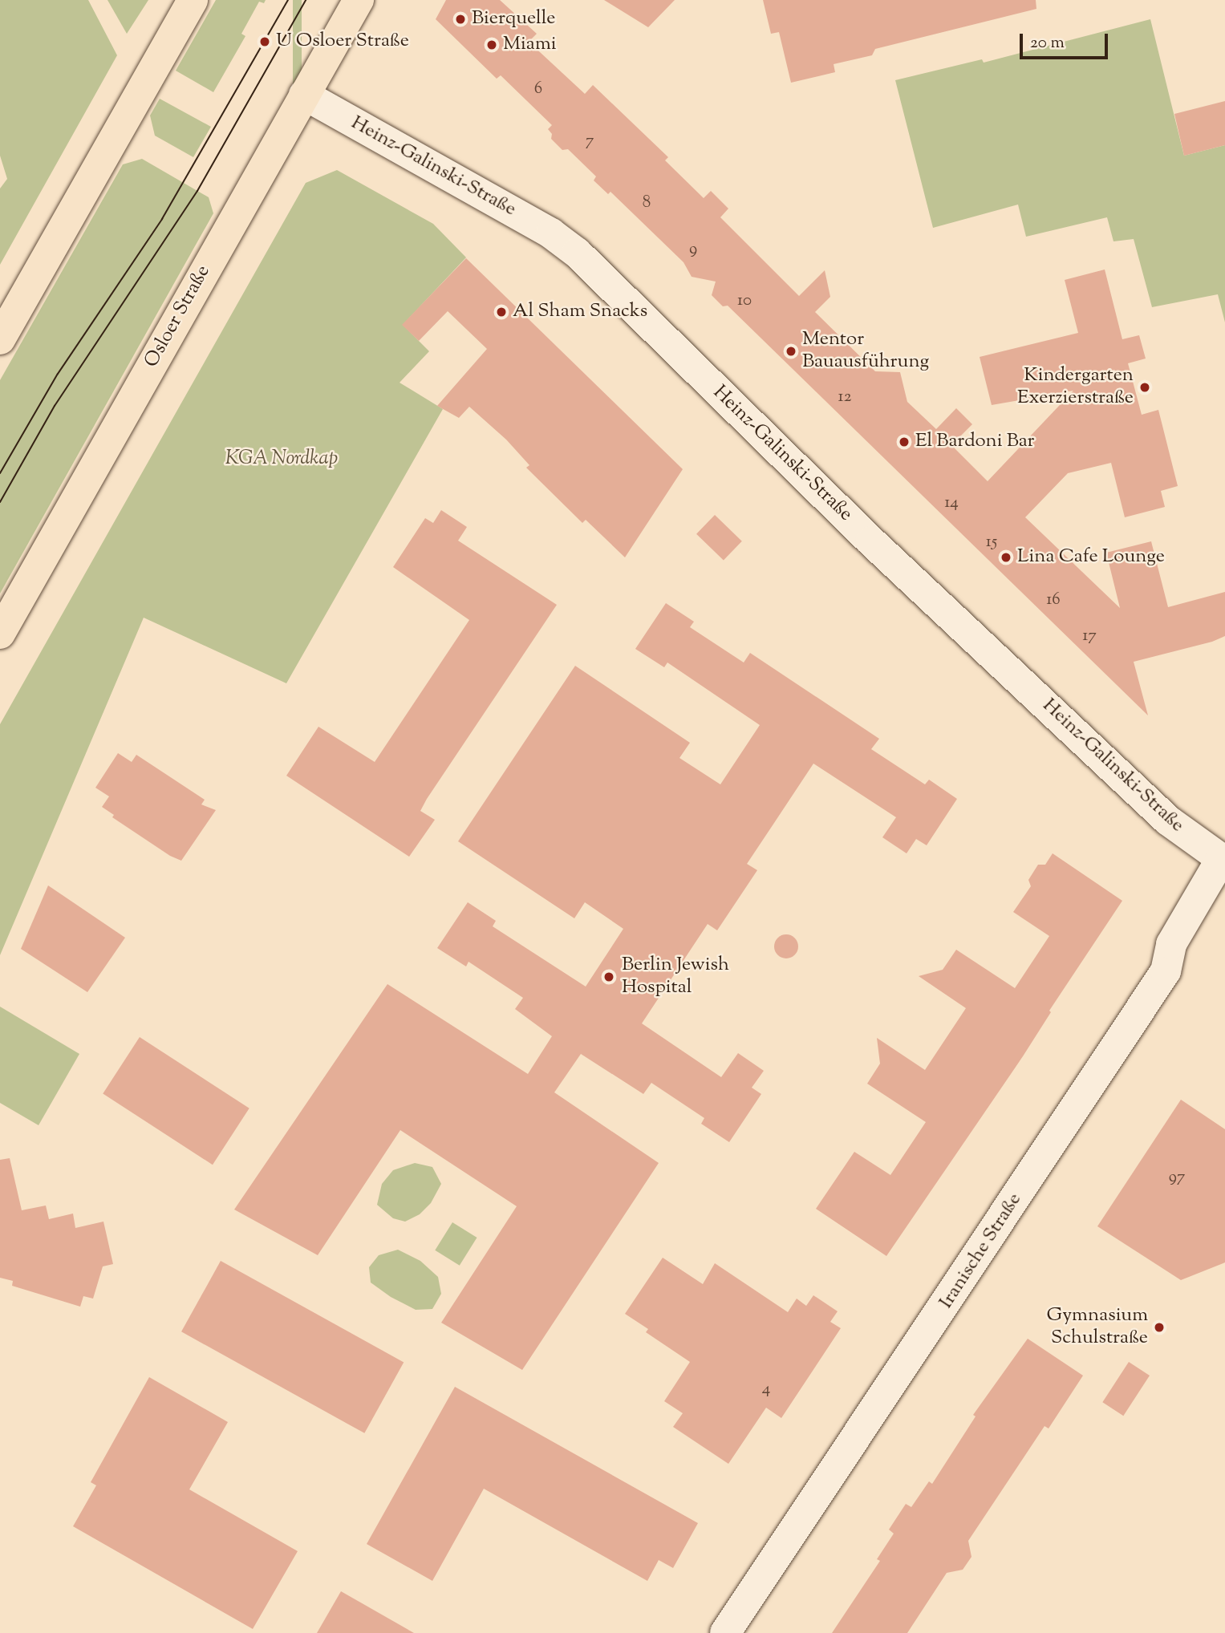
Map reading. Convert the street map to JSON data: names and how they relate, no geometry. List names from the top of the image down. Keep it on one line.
{"streets":{"main road":["Osloer Straße"],"street":["Heinz-Galinski-Straße","Iranische Straße"]},"crossings":[["Heinz-Galinski-Straße","Osloer Straße"],["Heinz-Galinski-Straße","Iranische Straße"]],"parks":["KGA Nordkap"],"places":["Bierquelle","U Osloer Straße","Miami","Al Sham Snacks","Mentor Bauausführung","Kindergarten Exerzierstraße","El Bardoni Bar","Lina Cafe Lounge","Berlin Jewish Hospital","Gymnasium Schulstraße"],"house_numbers":["6","7","8","9","10","12","14","15","16","17","97","4"],"scale_bar":"20 m"}
